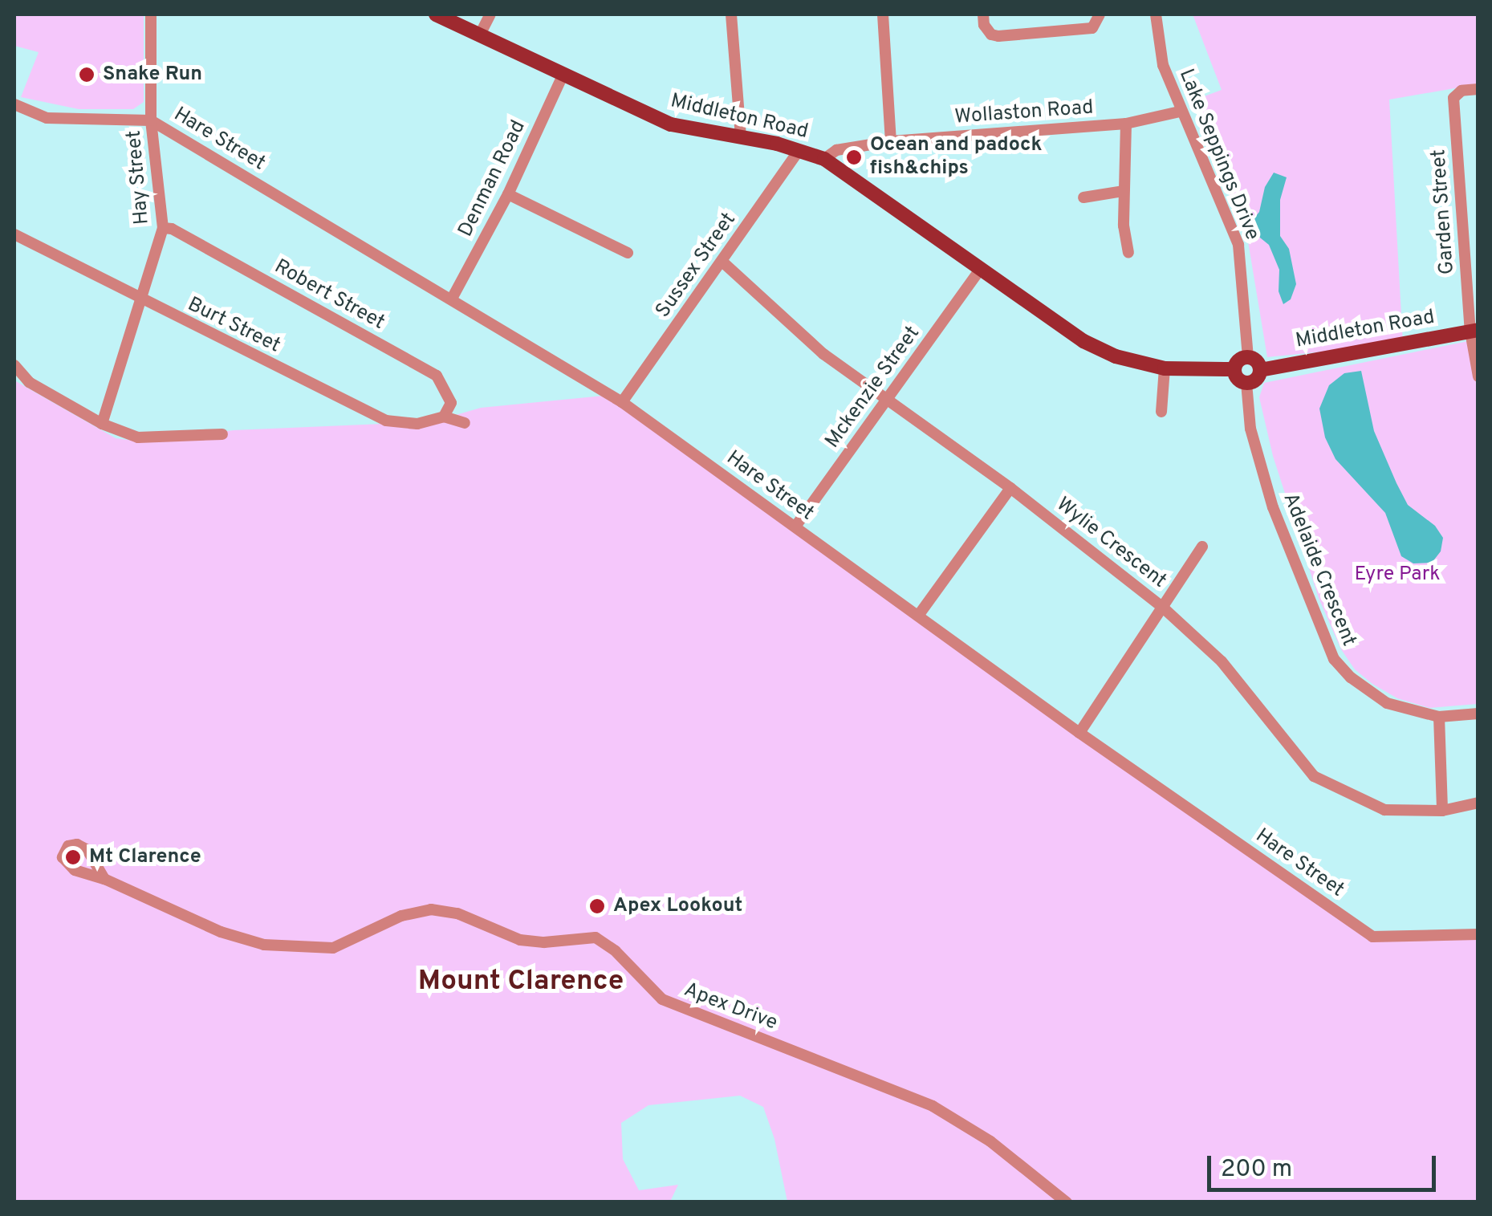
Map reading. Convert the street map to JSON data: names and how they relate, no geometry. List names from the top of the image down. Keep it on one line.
{"streets":{"main road":["Middleton Road"],"street":["Wollaston Road","Hare Street","Lake Seppings Drive","Hay Street","Denman Road","Garden Street","Sussex Street","Robert Street","Burt Street","Mckenzie Street","Wylie Crescent","Adelaide Crescent","Apex Drive"]},"crossings":[["Wollaston Road","Middleton Road"],["Wollaston Road","Lake Seppings Drive"],["Middleton Road","Lake Seppings Drive"],["Middleton Road","Denman Road"],["Middleton Road","Garden Street"],["Middleton Road","Sussex Street"],["Middleton Road","Mckenzie Street"],["Middleton Road","Adelaide Crescent"],["Hare Street","Hay Street"],["Hare Street","Denman Road"],["Hare Street","Sussex Street"],["Hare Street","Mckenzie Street"],["Lake Seppings Drive","Adelaide Crescent"],["Hay Street","Robert Street"],["Hay Street","Burt Street"],["Sussex Street","Wylie Crescent"],["Robert Street","Burt Street"],["Mckenzie Street","Wylie Crescent"]],"districts":["Mount Clarence"],"parks":["Eyre Park"],"places":["Snake Run","Ocean and padock fish&chips","Mt Clarence","Apex Lookout"],"scale_bar":"200 m"}
